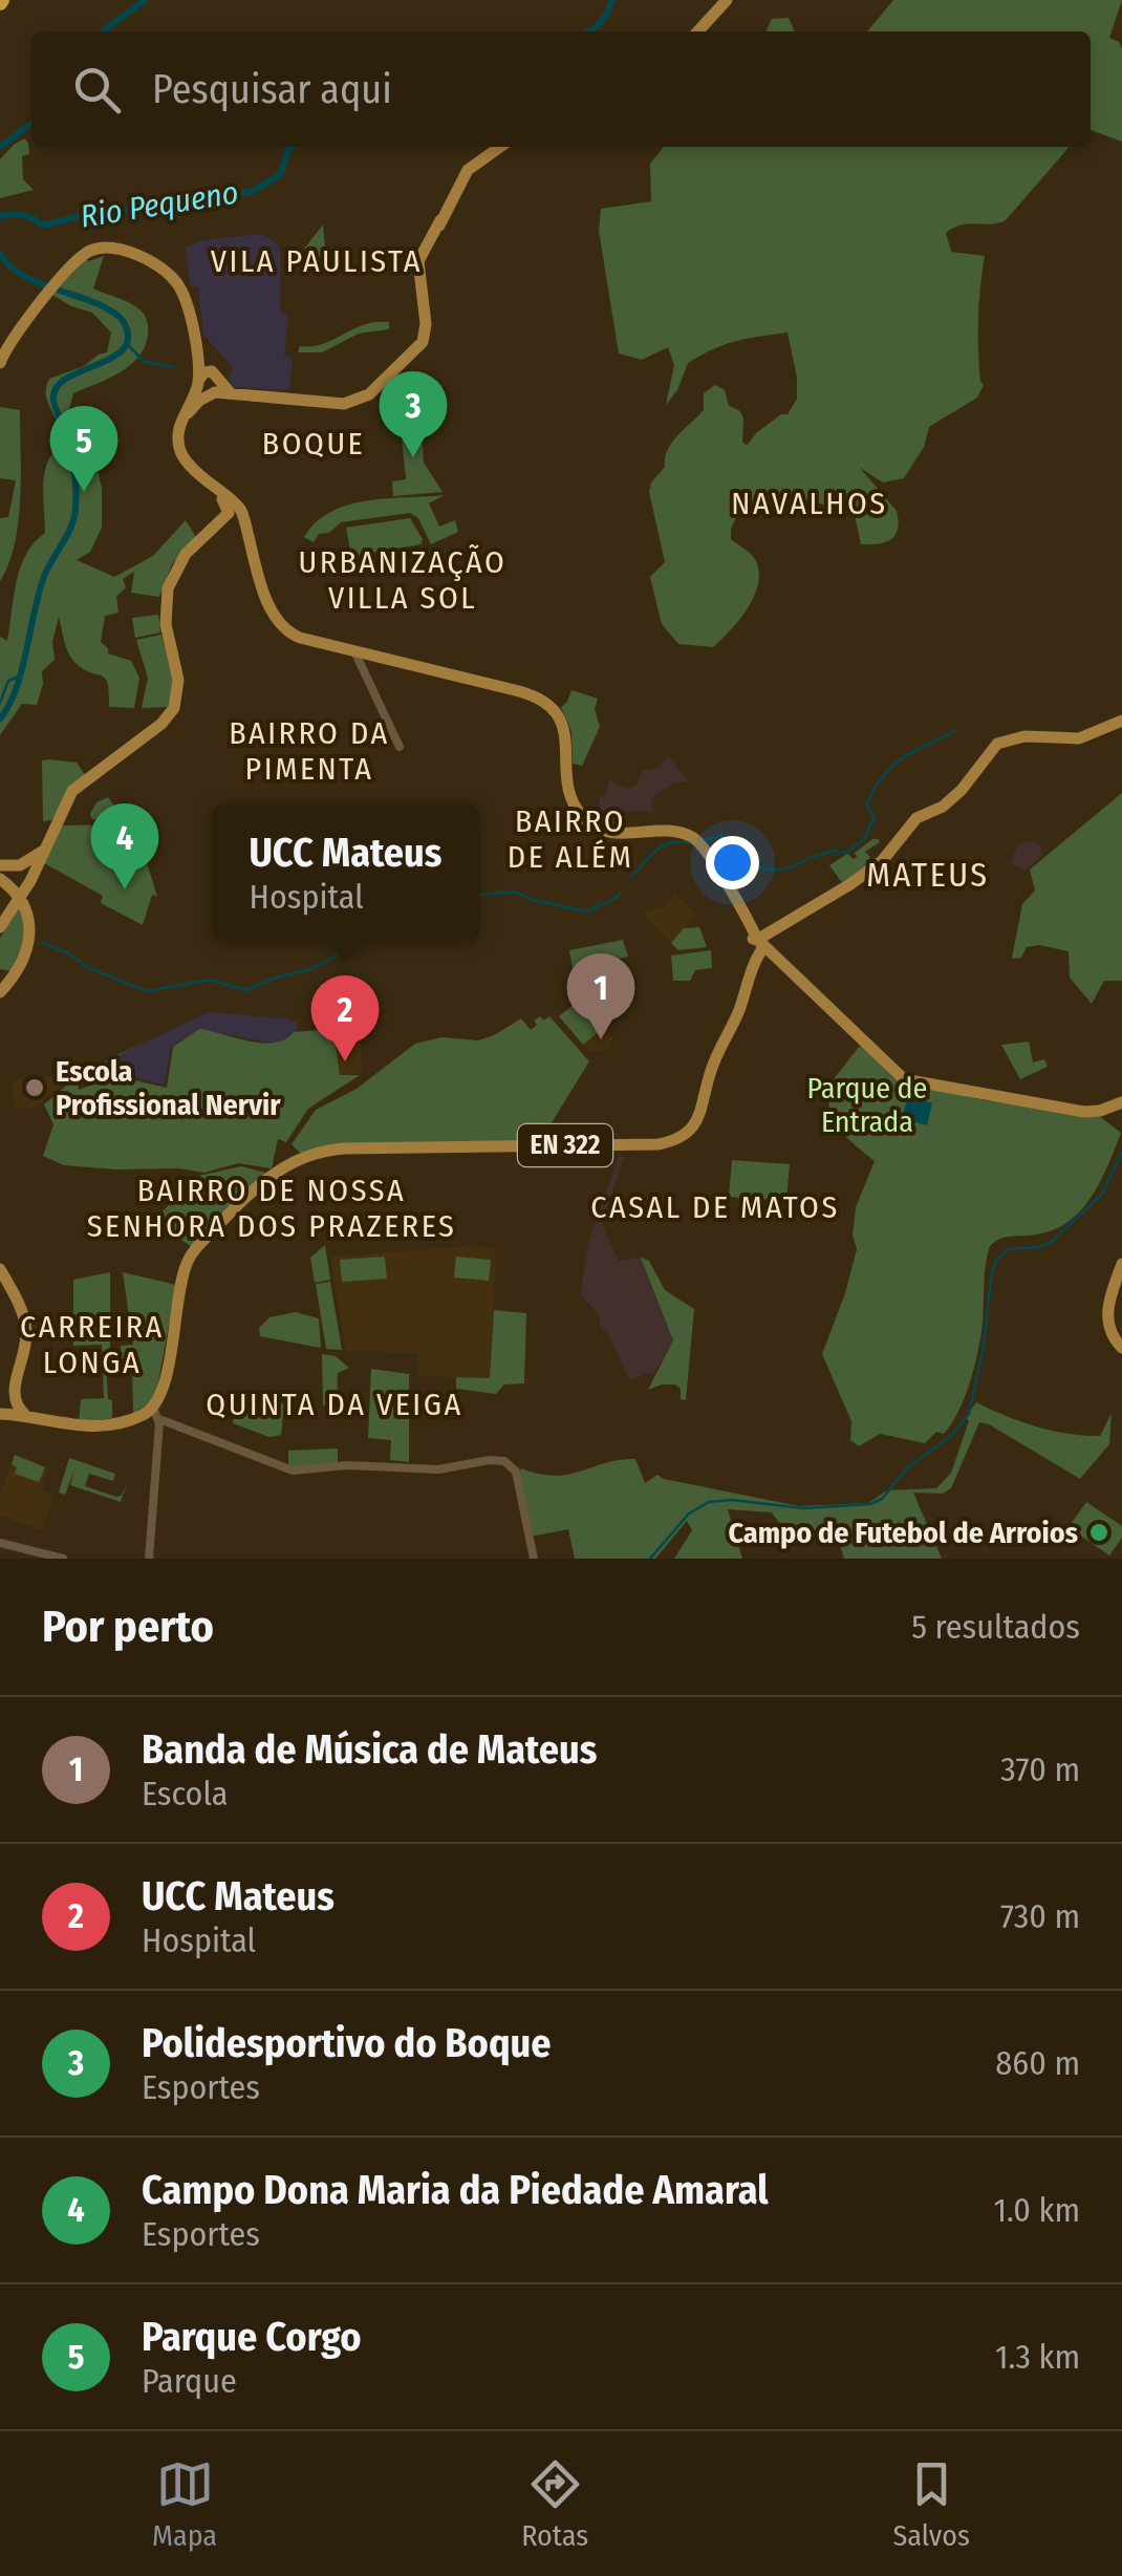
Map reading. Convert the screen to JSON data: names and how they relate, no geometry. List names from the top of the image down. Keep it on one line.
{"streets":{"main road":["EN 322"]},"districts":["VILA PAULISTA","BOQUE","NAVALHOS","URBANIZAÇÃO VILLA SOL","BAIRRO DA PIMENTA","BAIRRO DE ALÉM","MATEUS","BAIRRO DE NOSSA SENHORA DOS PRAZERES","CASAL DE MATOS","CARREIRA LONGA","QUINTA DA VEIGA"],"water":["Rio Pequeno"],"parks":["Parque de Entrada"],"places":["Escola Profissional Nervir","Campo de Futebol de Arroios"],"page":{"search":"Pesquisar aqui","pins":["3","5","4","1","2"],"popup":["UCC Mateus","Hospital"],"heading":["Por perto","5 resultados"],"list":[{"mark":"1","name":"Banda de Música de Mateus","note":"Escola","value":"370 m"},{"mark":"2","name":"UCC Mateus","note":"Hospital","value":"730 m"},{"mark":"3","name":"Polidesportivo do Boque","note":"Esportes","value":"860 m"},{"mark":"4","name":"Campo Dona Maria da Piedade Amaral","note":"Esportes","value":"1.0 km"},{"mark":"5","name":"Parque Corgo","note":"Parque","value":"1.3 km"}],"nav":["Mapa","Rotas","Salvos"]}}
